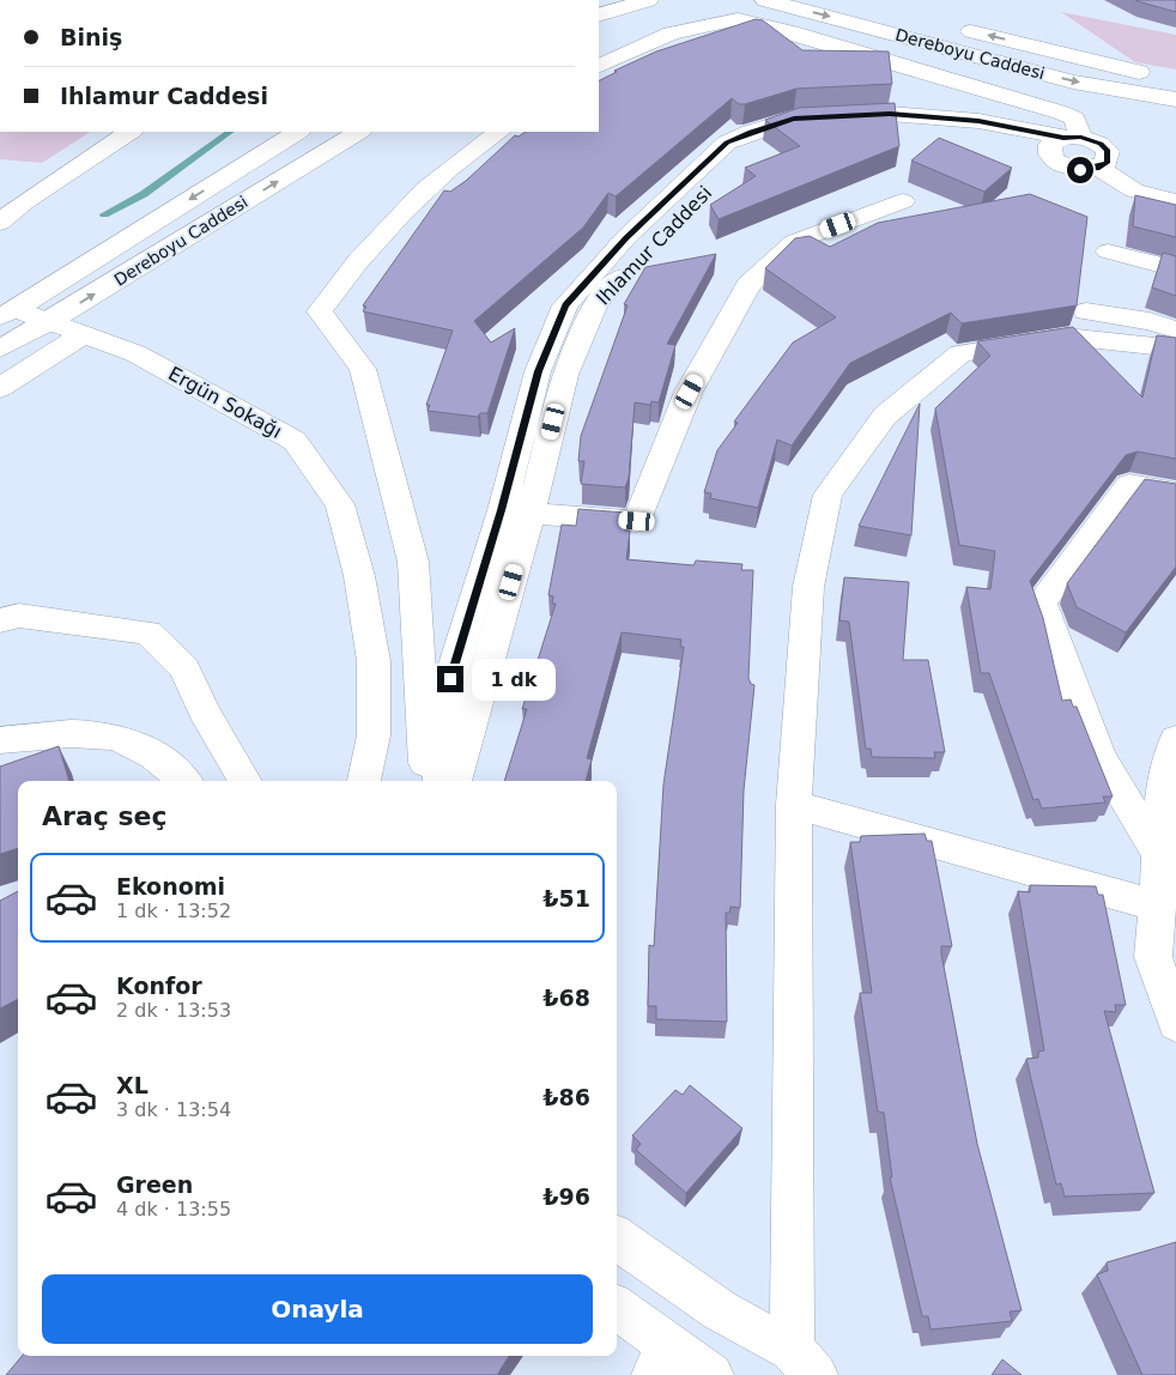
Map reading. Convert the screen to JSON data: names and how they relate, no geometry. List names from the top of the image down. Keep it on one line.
{"streets":{"street":["Dereboyu Caddesi","Ihlamur Caddesi","Ergün Sokağı"]},"crossings":[["Dereboyu Caddesi","Ergün Sokağı"]],"page":{"banner":["Biniş","Ihlamur Caddesi"],"bubble":"1 dk","heading":"Araç seç","list":[{"name":"Ekonomi","note":"1 dk · 13:52","value":"₺51"},{"name":"Konfor","note":"2 dk · 13:53","value":"₺68"},{"name":"XL","note":"3 dk · 13:54","value":"₺86"},{"name":"Green","note":"4 dk · 13:55","value":"₺96"}],"buttons":"Onayla"}}
